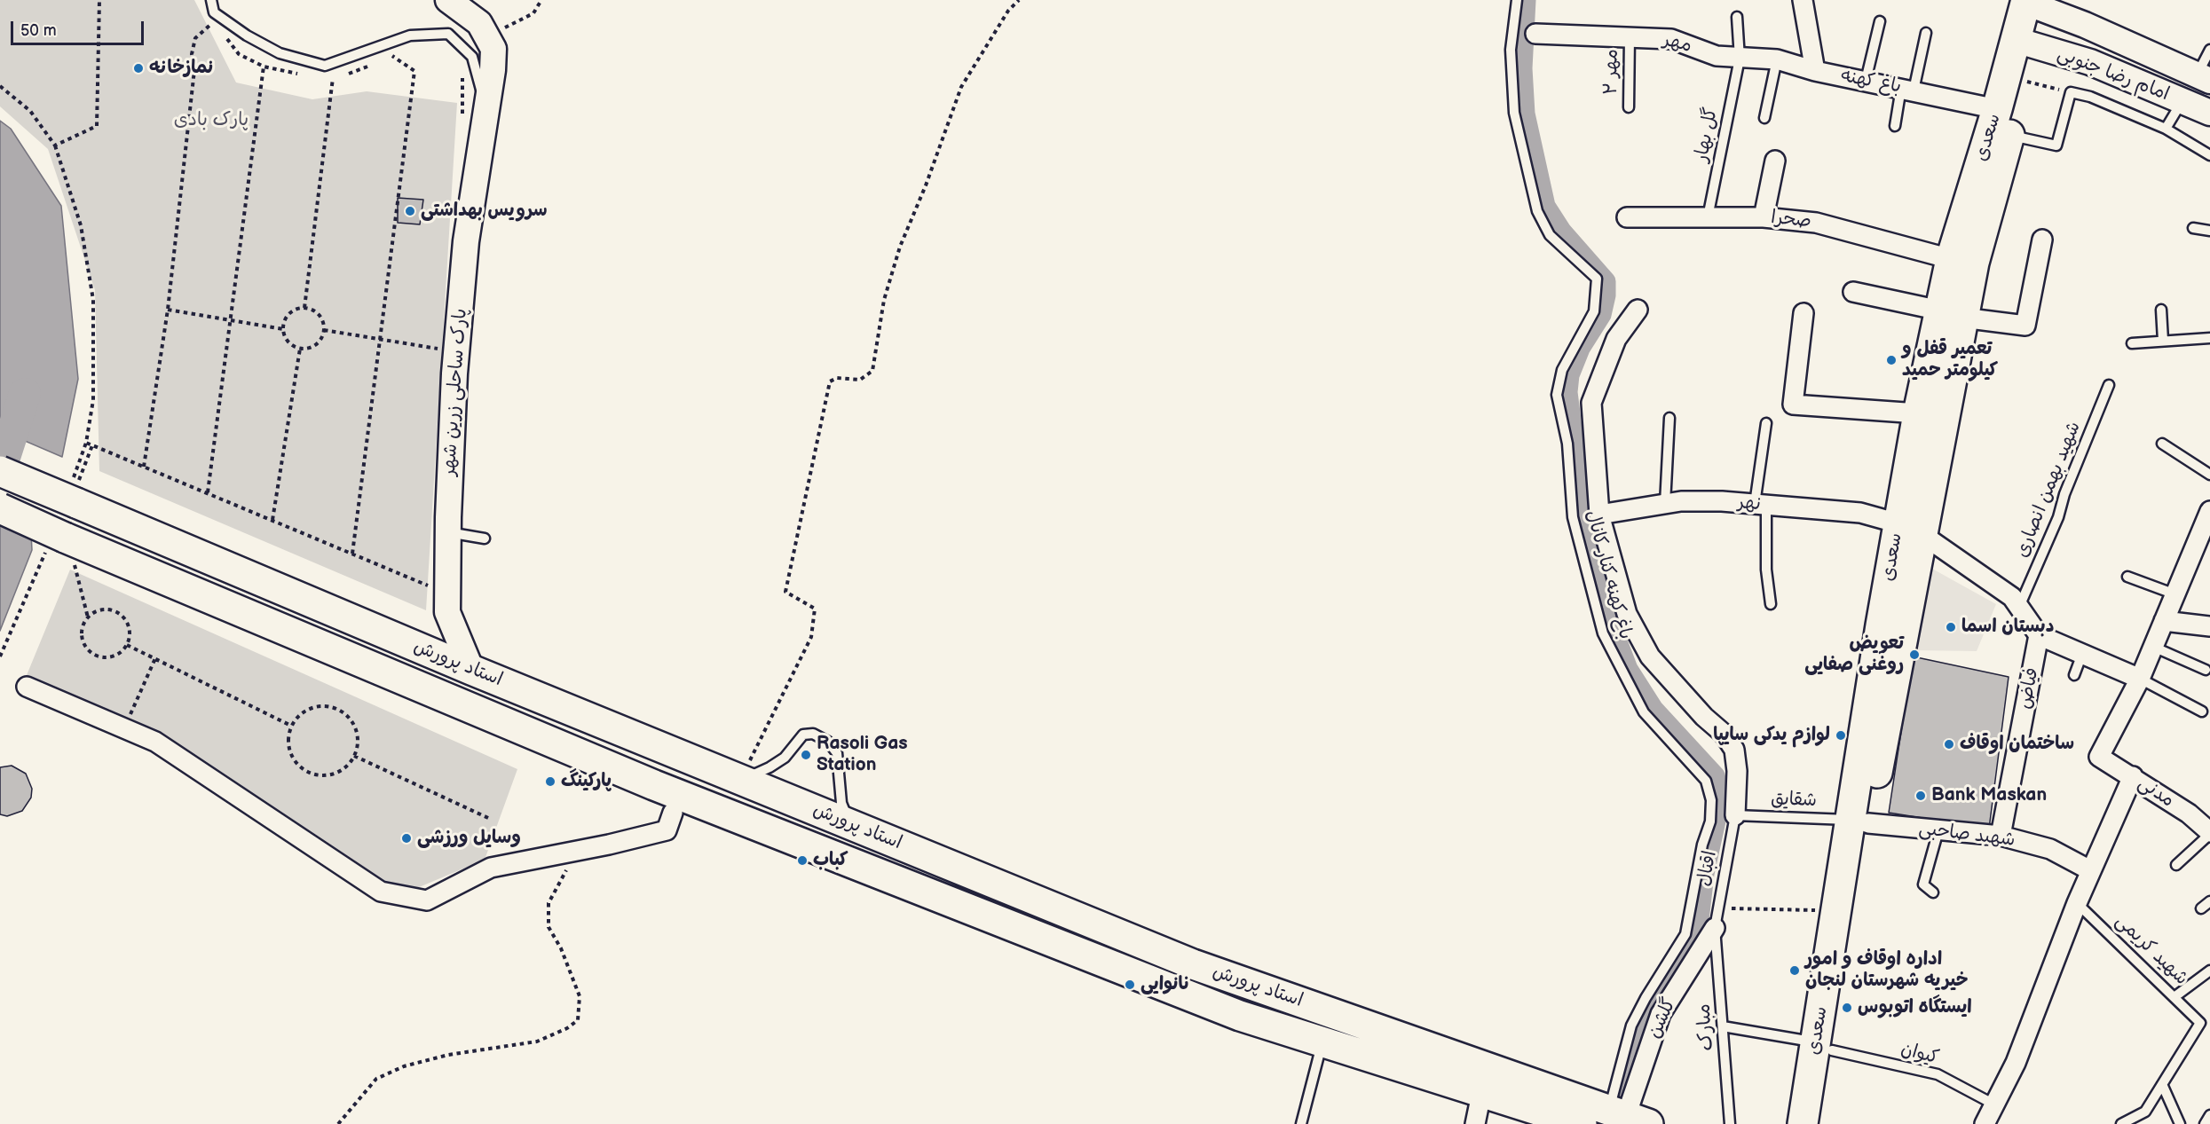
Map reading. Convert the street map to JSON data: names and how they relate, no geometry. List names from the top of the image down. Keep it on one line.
{"streets":{"main road":["سعدی","استاد پرورش"],"street":["مهر","امام رضا جنوبی","باغ کهنه","صحرا","پارک ساحلی زرین شهر","نهر","فیاض","مدنی","شهید صاحبی","گلشن"],"lane":["مهر ۲","گل بهار","شهید بهمن انصاری","باغ کهنه کنار کانال","شقایق","اقبال","شهید کریمی","مبارک","کیوان"]},"crossings":[["مهر","مهر ۲"],["مهر","باغ کهنه"],["مهر","گل بهار"],["امام رضا جنوبی","سعدی"],["باغ کهنه","سعدی"],["گل بهار","صحرا"],["سعدی","صحرا"],["سعدی","نهر"],["سعدی","شقایق"],["سعدی","شهید صاحبی"],["سعدی","کیوان"],["پارک ساحلی زرین شهر","استاد پرورش"],["شهید بهمن انصاری","نهر"],["نهر","فیاض"],["باغ کهنه کنار کانال","استاد پرورش"],["باغ کهنه کنار کانال","گلشن"],["استاد پرورش","گلشن"],["فیاض","شهید صاحبی"],["شقایق","شهید صاحبی"],["شقایق","اقبال"],["اقبال","گلشن"],["اقبال","مبارک"],["گلشن","مبارک"],["مبارک","کیوان"]],"parks":["پارک بادی"],"places":["نمازخانه","سرویس بهداشتی","تعمیر قفل و کیلومتر حمید","دبستان اسما","تعویض روغنی صفایی","لوازم یدکی سایپا","ساختمان اوقاف","Rasoli Gas Station","پارکینگ","Bank Maskan","وسایل ورزشی","کباب","اداره اوقاف و امور خیریه شهرستان لنجان","نانوایی","ایستگاه اتوبوس"],"scale_bar":"50 m"}
